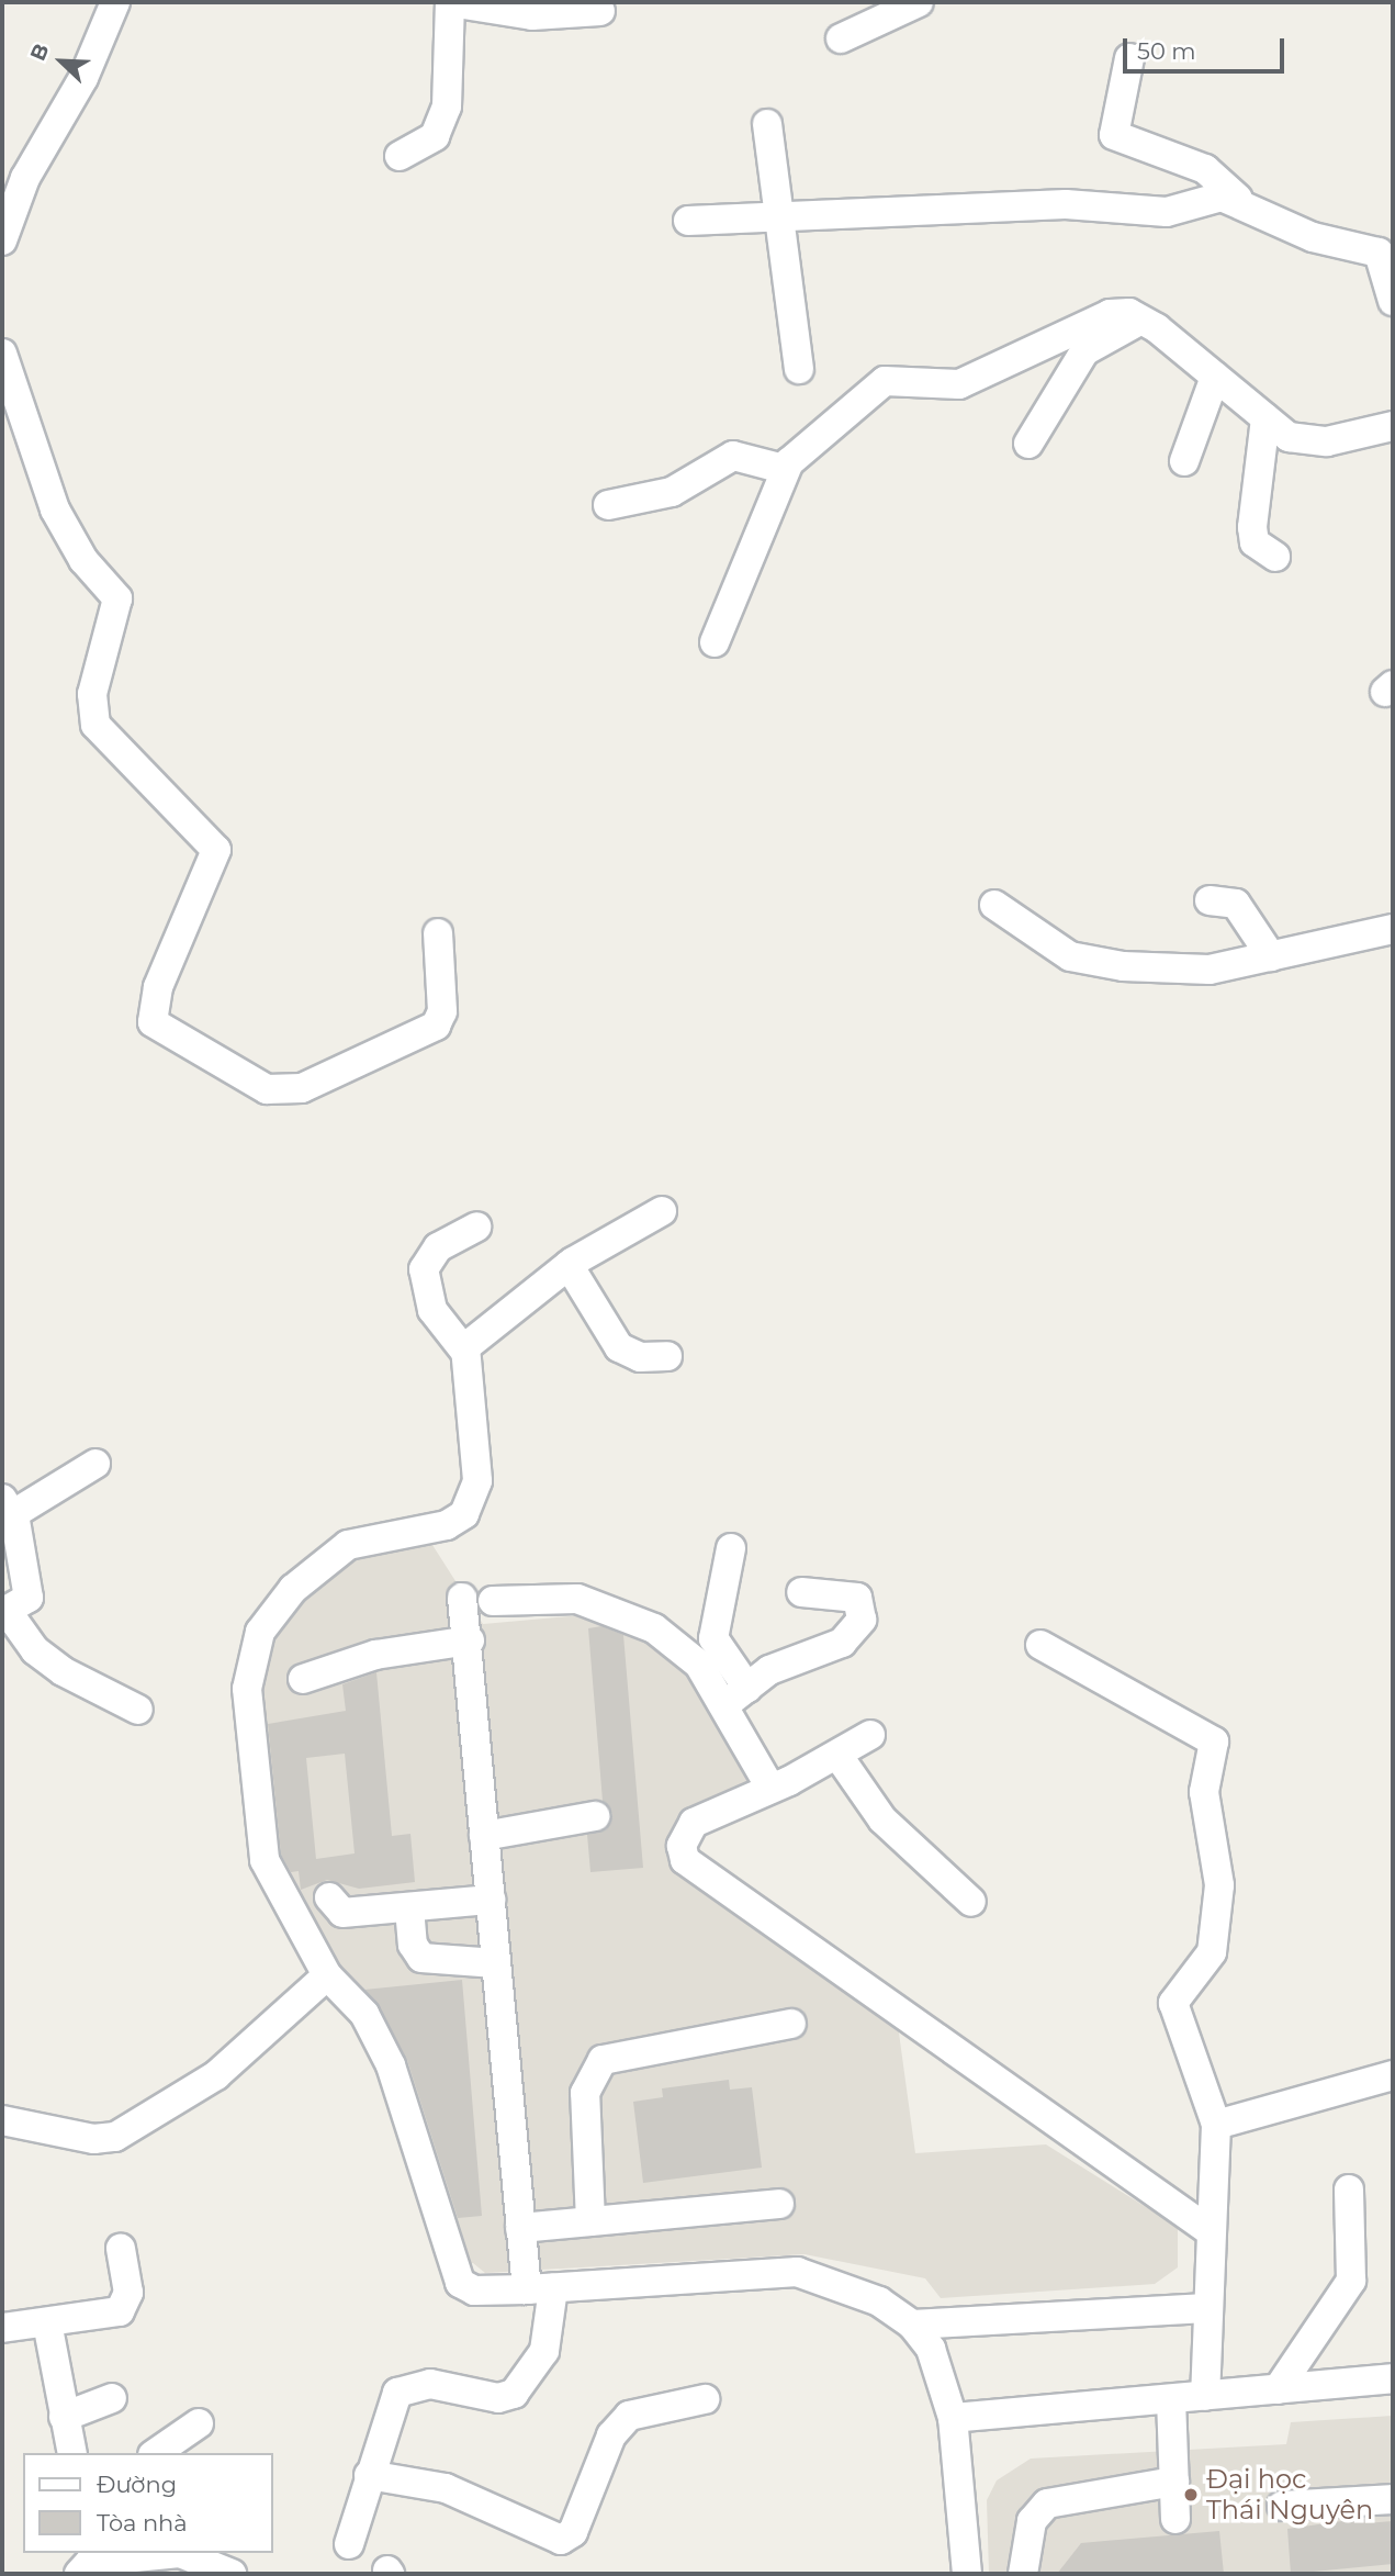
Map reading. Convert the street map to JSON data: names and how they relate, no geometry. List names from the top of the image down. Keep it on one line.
{"places":["Đại học Thái Nguyên"],"legend":["Đường","Tòa nhà"],"scale_bar":"50 m","north":"top left"}
